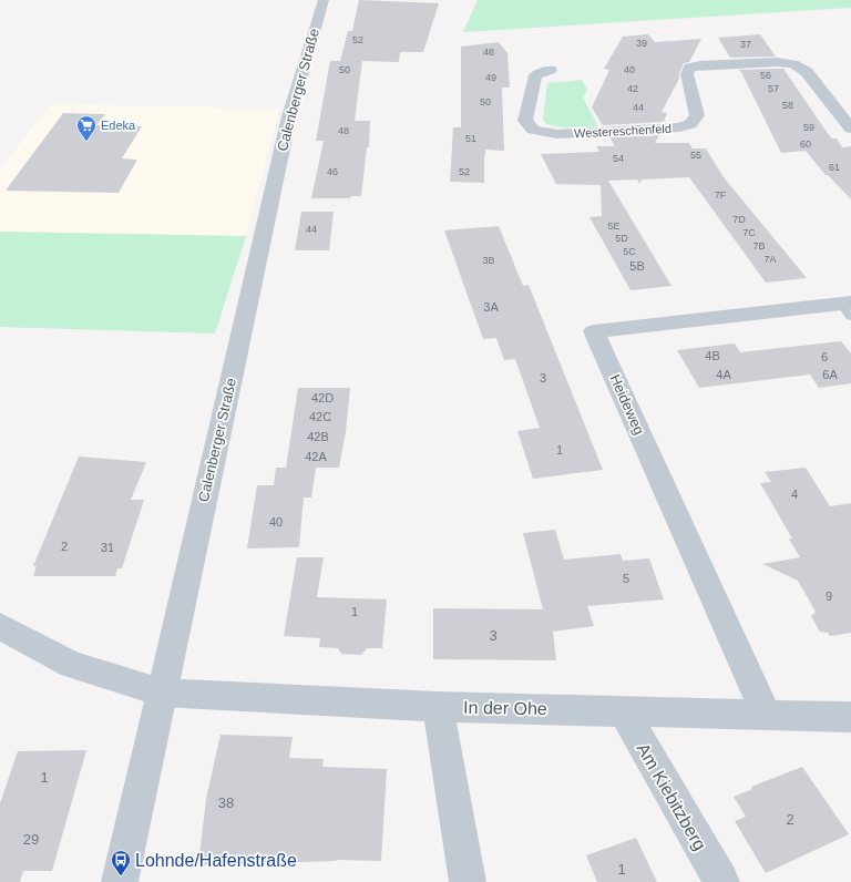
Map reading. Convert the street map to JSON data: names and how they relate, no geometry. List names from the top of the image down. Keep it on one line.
{"streets":{"street":["Calenberger Straße","Westereschenfeld","Heideweg","In der Ohe","Am Kiebitzberg"]},"crossings":[["Calenberger Straße","In der Ohe"],["Heideweg","In der Ohe"],["In der Ohe","Am Kiebitzberg"]],"places":{"supermarket":["Edeka"],"bus stop":["Lohnde/Hafenstraße"]},"house_numbers":["52","39","37","48","50","40","56","49","42","57","50","58","44","59","48","51","60","55","54","61","46","52","7F","7D","5E","44","7C","5D","7B","5C","7A","3B","5B","3A","4B","6","4A","6A","3","42D","42C","42B","1","42A","4","40","2","31","5","9","1","3","1","38","2","29","1"]}
